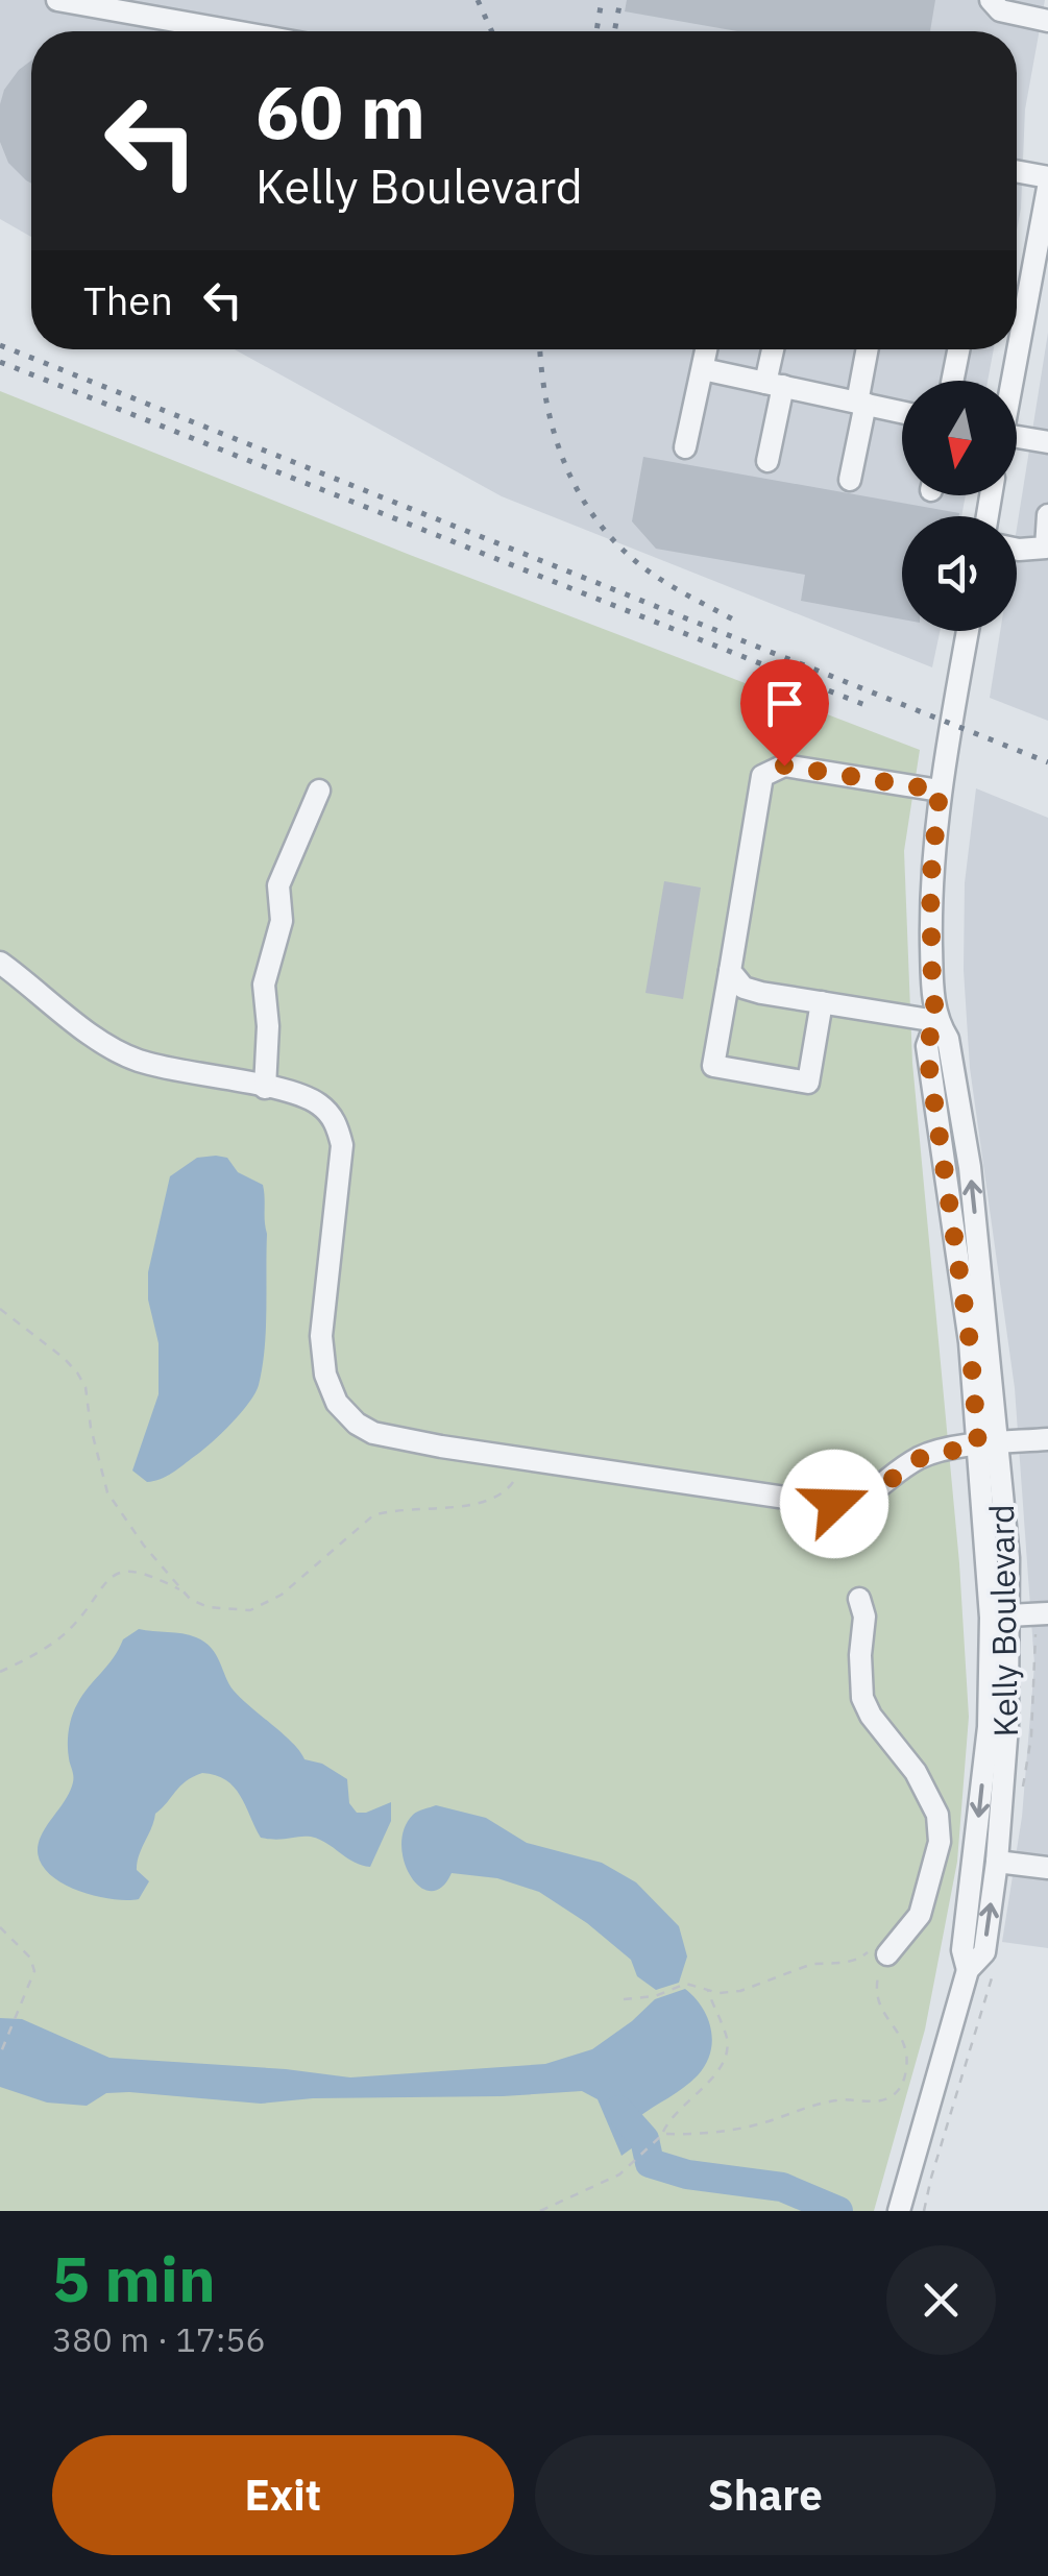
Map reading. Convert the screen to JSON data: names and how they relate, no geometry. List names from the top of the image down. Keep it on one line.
{"streets":{"street":["Kelly Boulevard"]},"north":"bottom","page":{"turn":["60 m","Kelly Boulevard"],"then":"Then","heading":["5 min","380 m · 17:56"],"buttons":["Exit","Share"]}}
